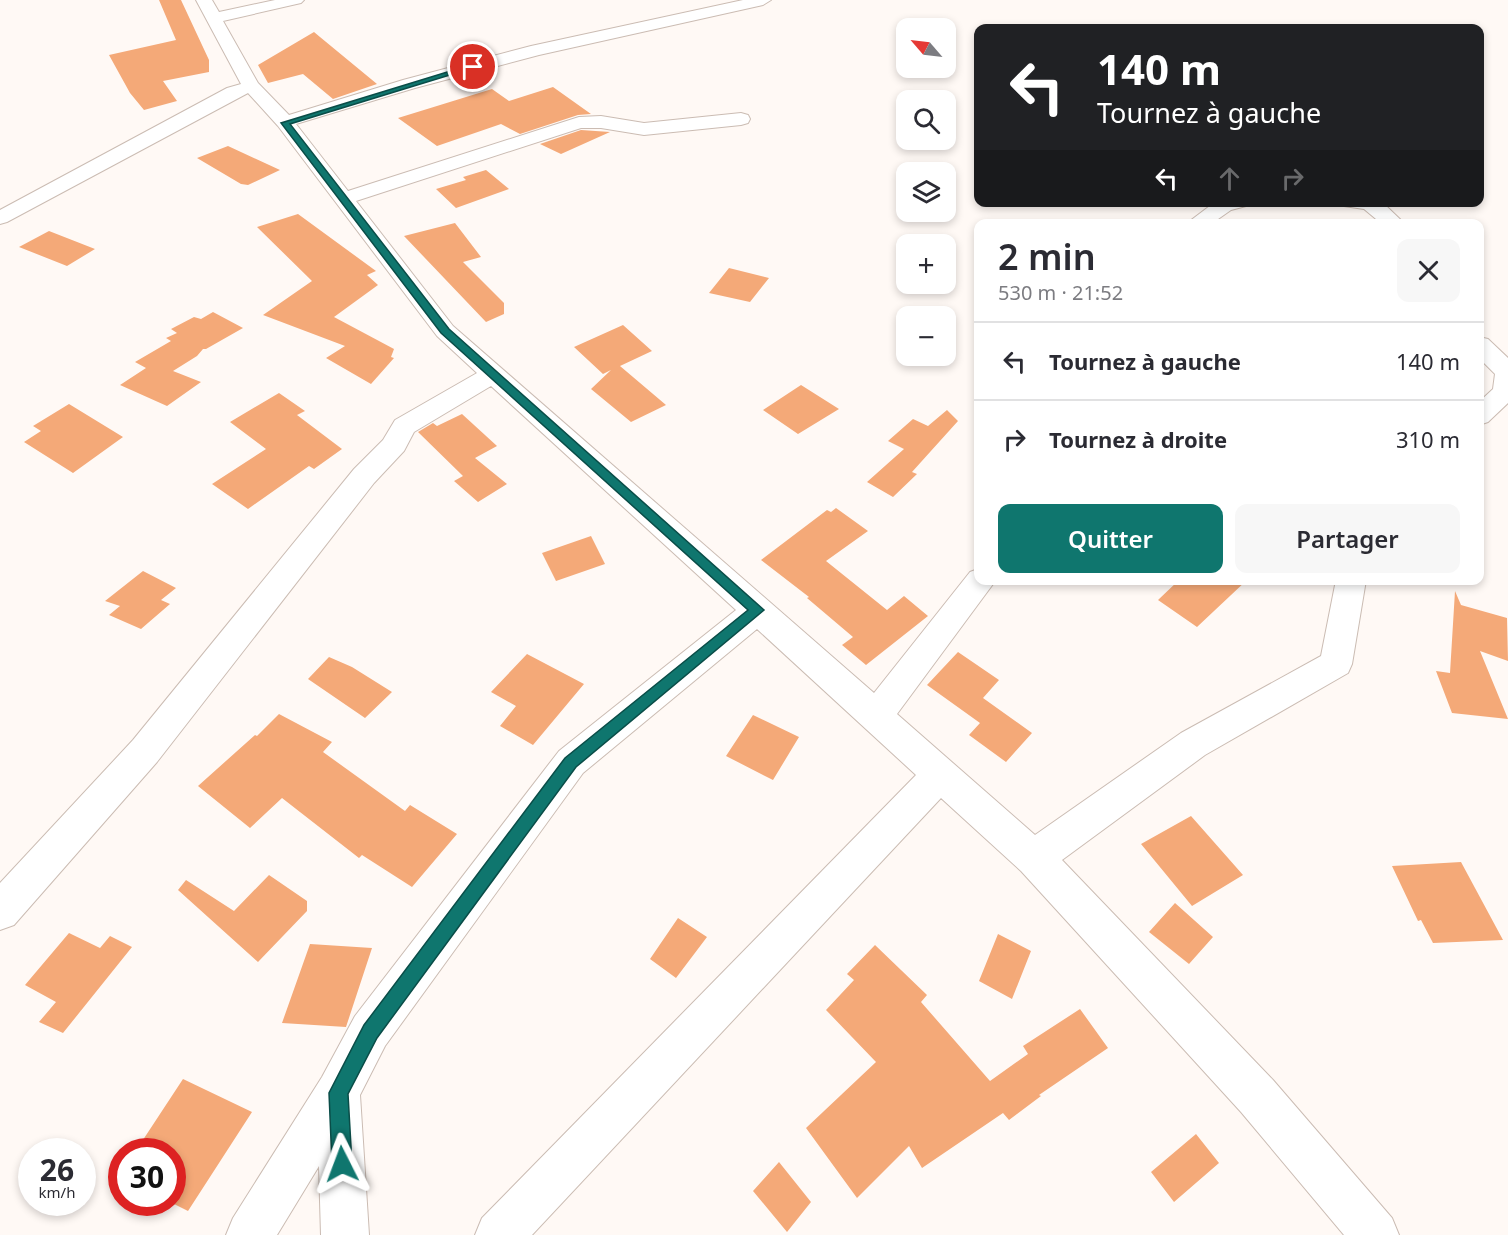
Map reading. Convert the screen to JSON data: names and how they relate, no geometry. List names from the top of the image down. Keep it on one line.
{"north":"top left","page":{"map_buttons":["+","−"],"turn":["140 m","Tournez à gauche"],"heading":["2 min","530 m · 21:52"],"list":[{"name":"Tournez à gauche","value":"140 m"},{"name":"Tournez à droite","value":"310 m"}],"buttons":["Quitter","Partager"],"speed":"26 km/h","limit":"30"}}
